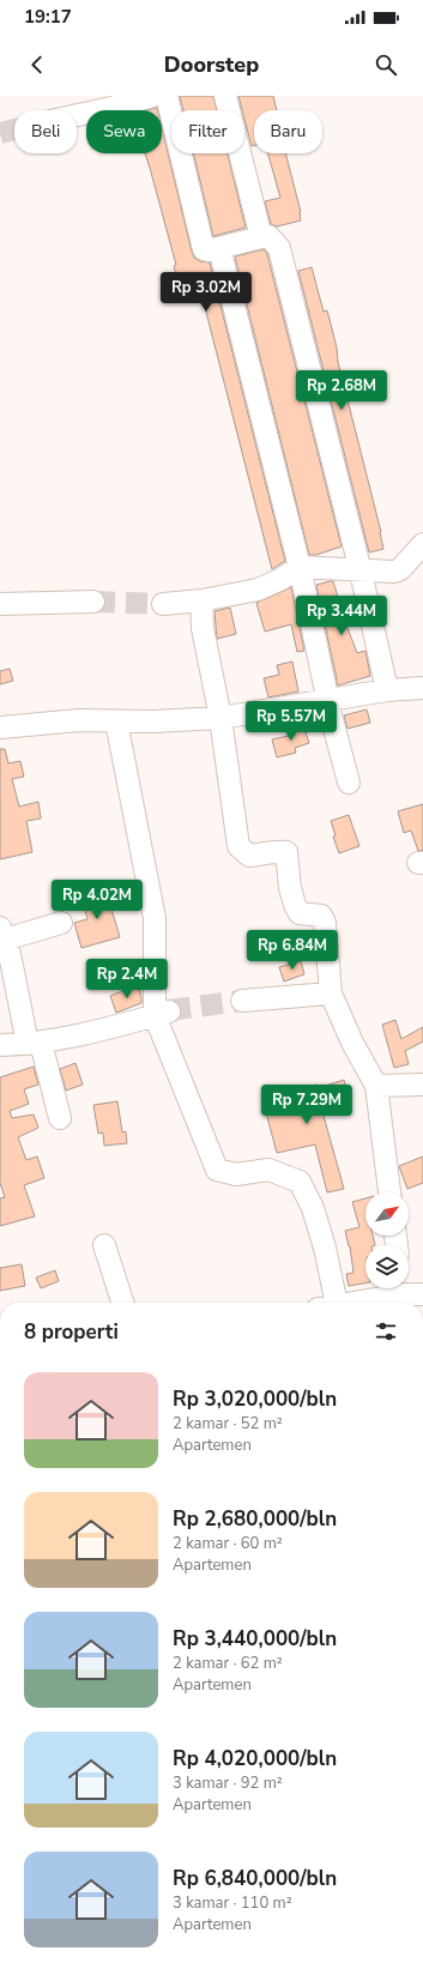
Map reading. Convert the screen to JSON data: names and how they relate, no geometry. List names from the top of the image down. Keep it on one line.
{"north":"top right","page":{"status":"19:17","header":"Doorstep","chip":["Beli","Sewa","Filter","Baru"],"price":["Rp 3.02M","Rp 2.68M","Rp 3.44M","Rp 5.57M","Rp 4.02M","Rp 6.84M","Rp 2.4M","Rp 7.29M"],"heading":"8 properti","list":[{"name":"Rp 3,020,000/bln","note":"2 kamar · 52 m² · Apartemen"},{"name":"Rp 2,680,000/bln","note":"2 kamar · 60 m² · Apartemen"},{"name":"Rp 3,440,000/bln","note":"2 kamar · 62 m² · Apartemen"},{"name":"Rp 4,020,000/bln","note":"3 kamar · 92 m² · Apartemen"},{"name":"Rp 6,840,000/bln","note":"3 kamar · 110 m² · Apartemen"}]}}
